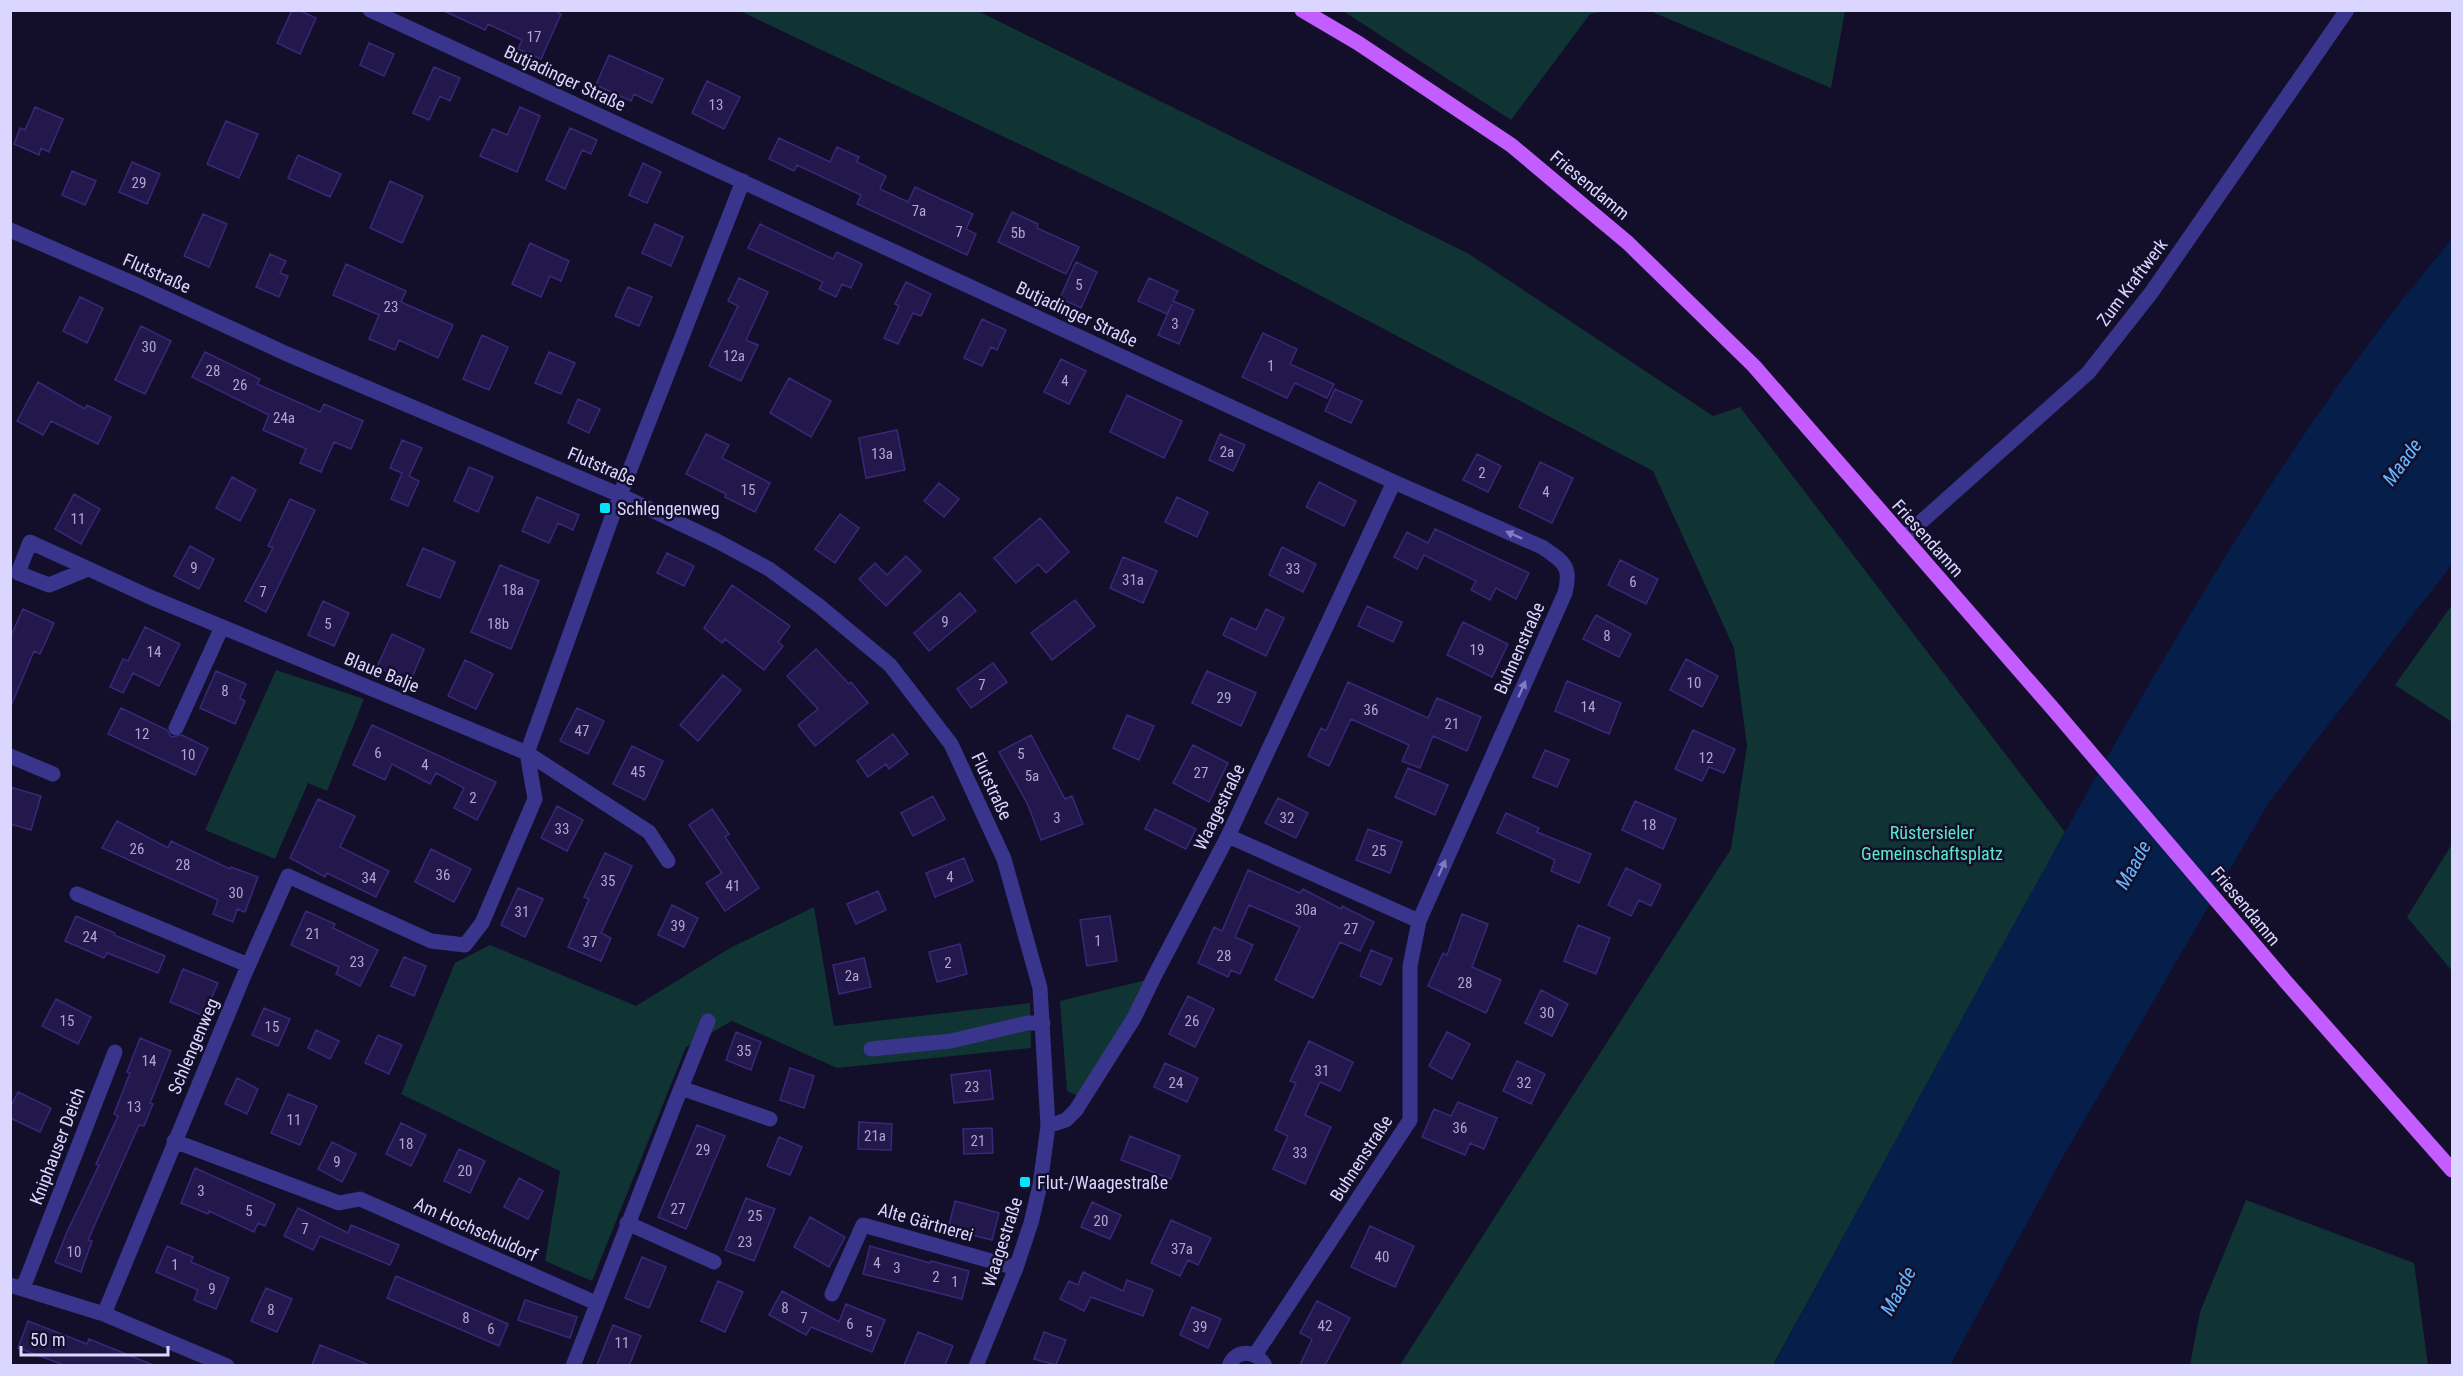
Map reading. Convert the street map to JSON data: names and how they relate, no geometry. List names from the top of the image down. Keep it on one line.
{"streets":{"main road":["Friesendamm"],"street":["Butjadinger Straße","Flutstraße","Zum Kraftwerk","Buhnenstraße","Blaue Balje","Waagestraße","Schlengenweg","Kniphauser Deich","Alte Gärtnerei","Am Hochschuldorf"]},"crossings":[["Butjadinger Straße","Buhnenstraße"],["Butjadinger Straße","Waagestraße"],["Friesendamm","Zum Kraftwerk"],["Flutstraße","Waagestraße"],["Flutstraße","Schlengenweg"],["Buhnenstraße","Waagestraße"],["Blaue Balje","Schlengenweg"],["Waagestraße","Alte Gärtnerei"],["Schlengenweg","Kniphauser Deich"],["Schlengenweg","Am Hochschuldorf"]],"water":["Maade"],"parks":["Rüstersieler Gemeinschaftsplatz"],"places":{"transit":["Schlengenweg","Flut-/Waagestraße"]},"house_numbers":["17","13","29","7a","7","5b","5","23","3","30","12a","1","28","4","26","24a","2a","13a","2","15","4","11","9","33","31a","6","18a","7","9","5","18b","8","19","14","10","7","8","29","14","36","21","47","12","6","5","10","12","4","45","27","5a","2","3","32","18","33","26","25","28","36","4","34","35","41","30","30a","31","39","27","21","24","1","37","28","23","2","2a","28","30","15","26","15","35","14","31","24","32","23","13","11","36","21a","21","18","29","33","9","20","3","27","5","25","20","7","23","37a","10","40","4","1","3","2","1","9","8","8","8","7","6","42","39","6","5","11"],"scale_bar":"50 m"}
